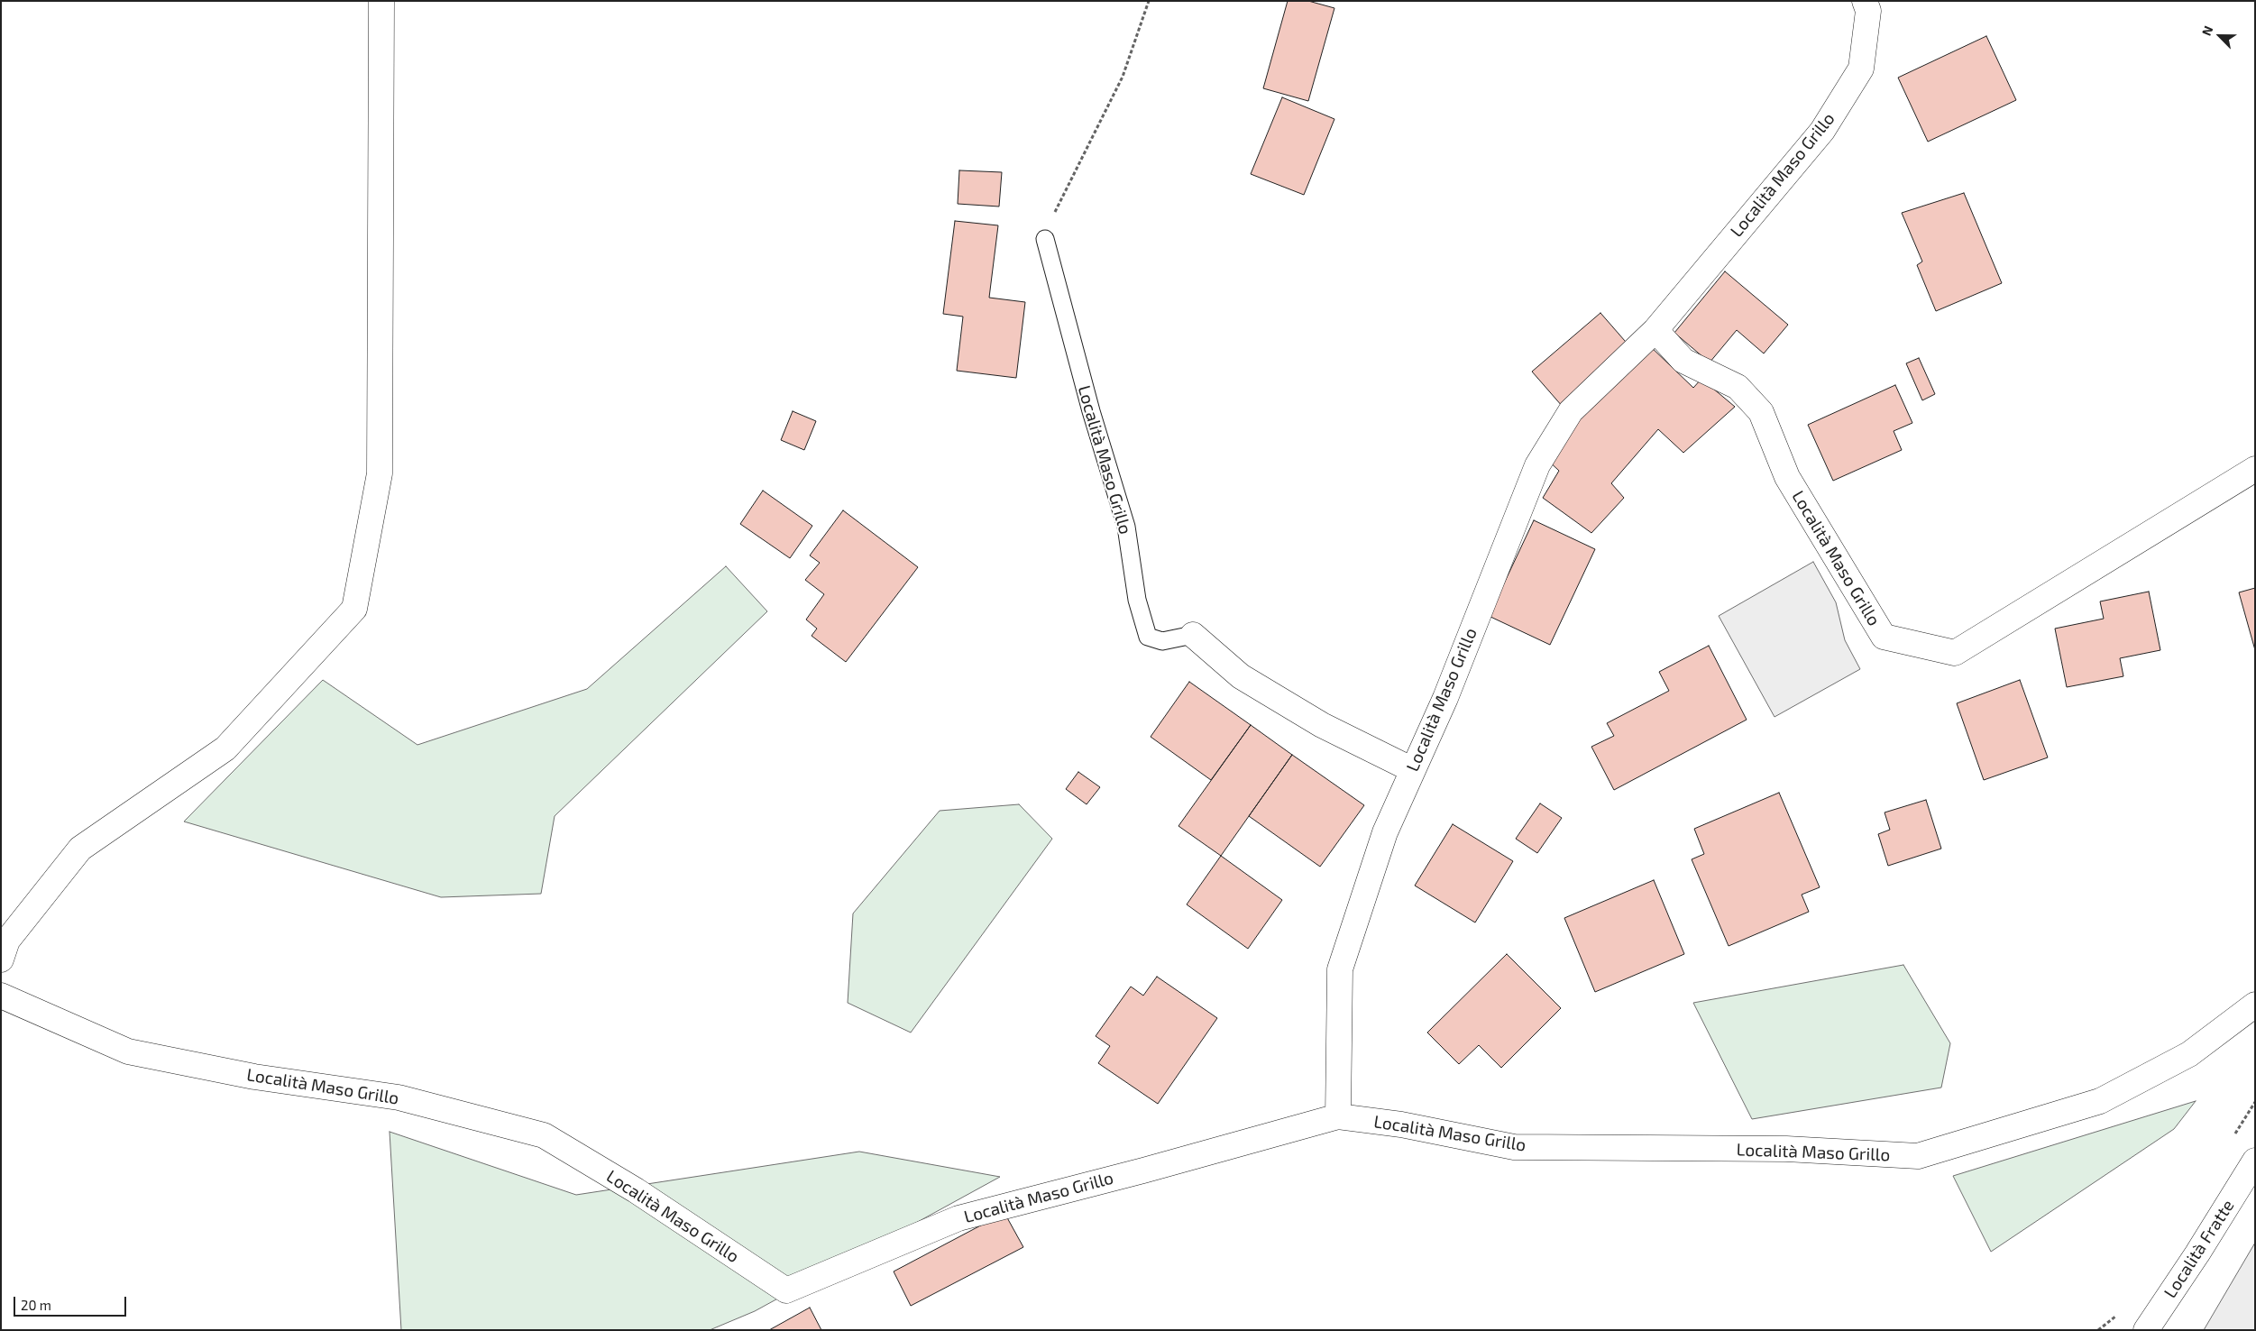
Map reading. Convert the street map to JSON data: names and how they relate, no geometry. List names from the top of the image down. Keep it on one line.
{"streets":{"street":["Località Maso Grillo","Località Fratte"]},"scale_bar":"20 m","north":"top left"}
